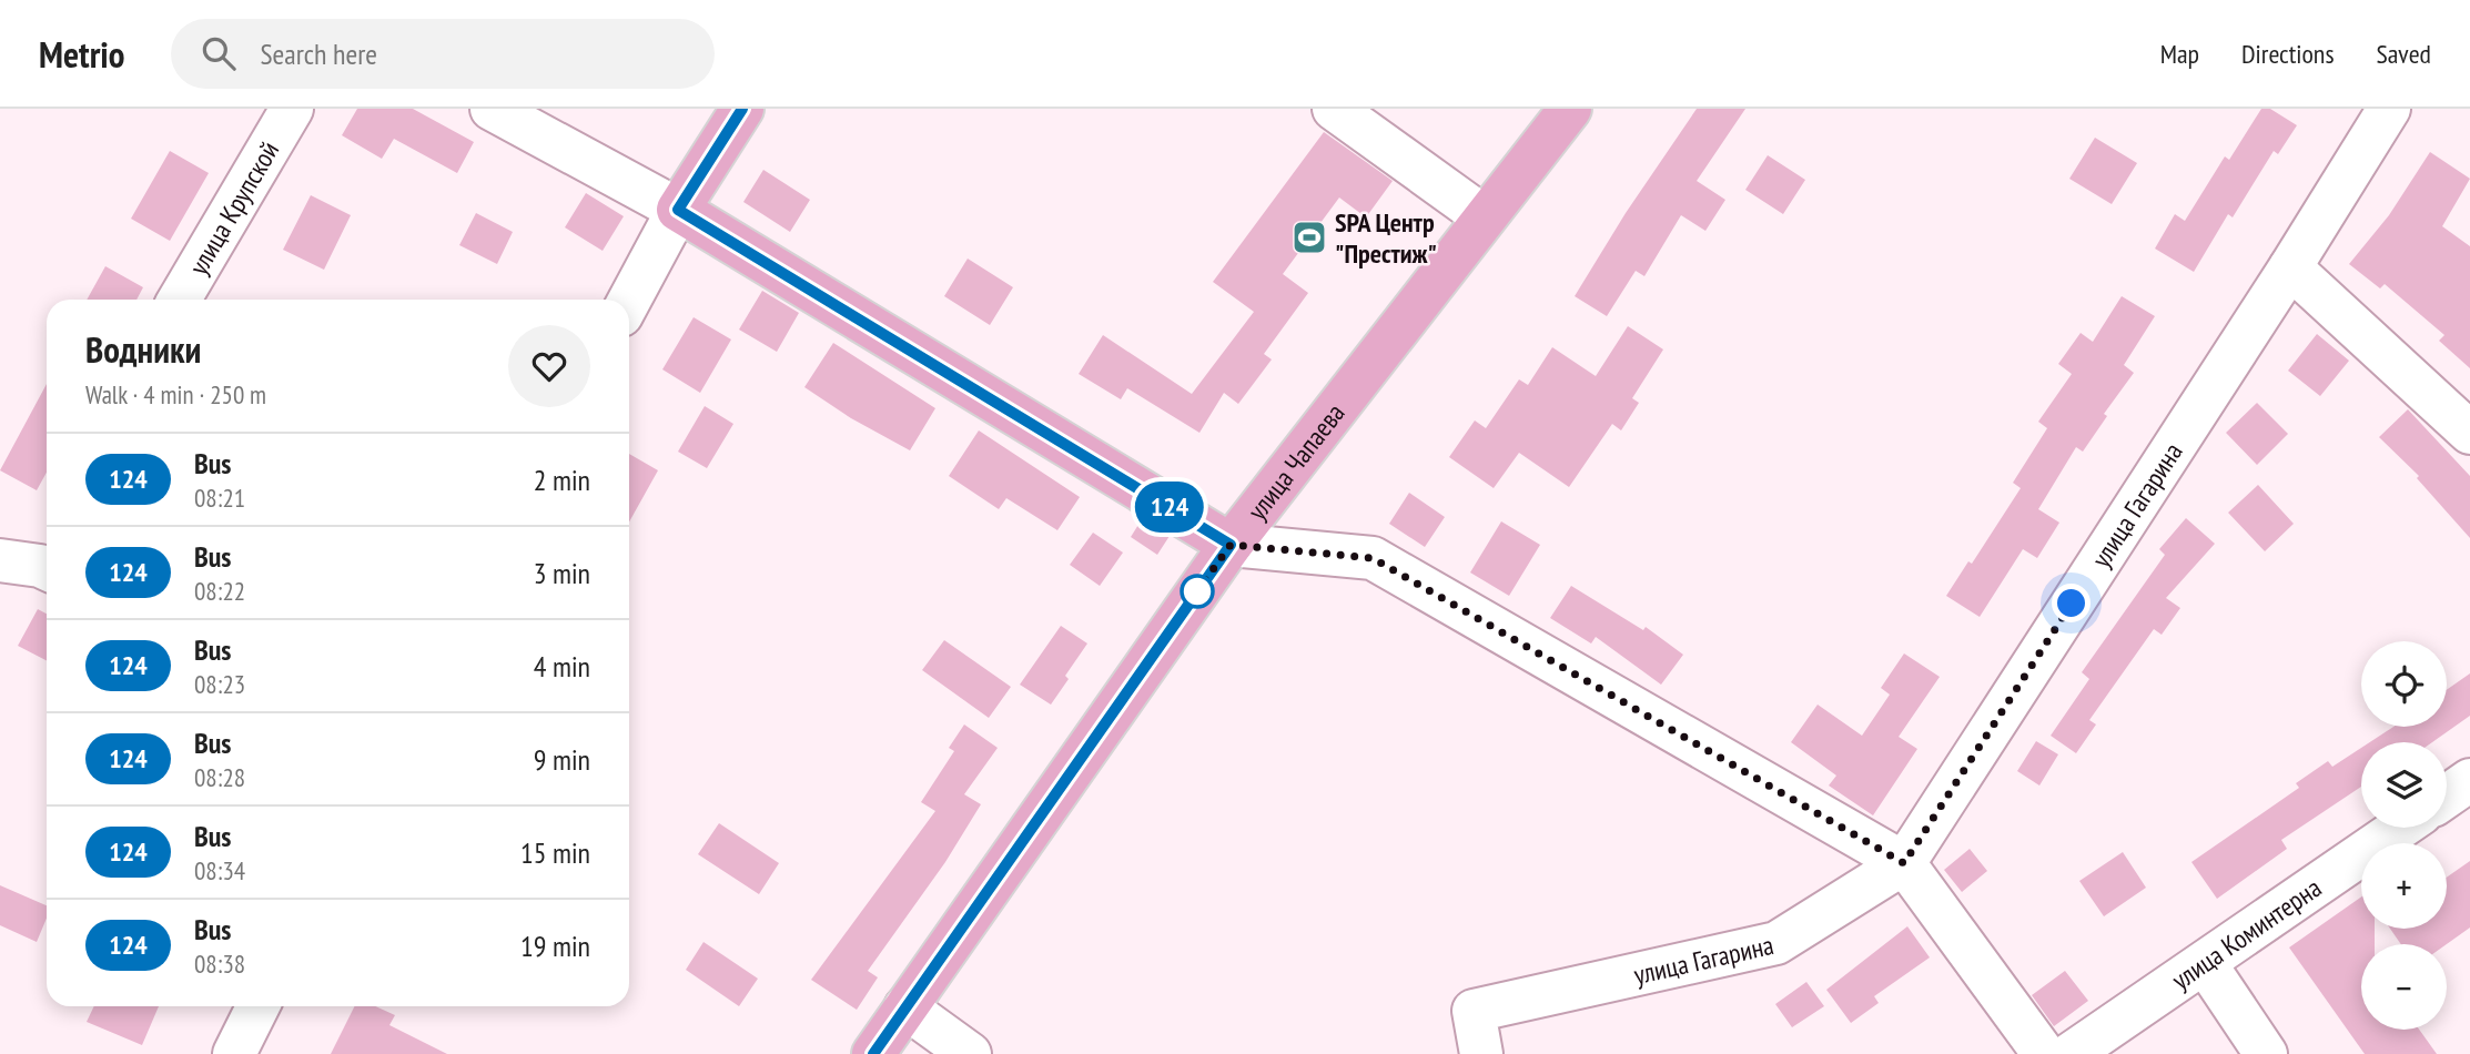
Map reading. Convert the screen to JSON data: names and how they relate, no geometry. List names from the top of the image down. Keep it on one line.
{"streets":{"main road":["улица Чапаева"],"street":["улица Крупской","улица Гагарина","улица Коминтерна"]},"places":{"sports":["SPA Центр \"Престиж\""]},"lines":["bus line 124"],"page":{"header":"Metrio","search":"Search here","nav":["Map","Directions","Saved"],"on_map":"124","heading":["Водники","Walk · 4 min · 250 m"],"list":[{"mark":"124","name":"Bus","note":"08:21","value":"2 min"},{"mark":"124","name":"Bus","note":"08:22","value":"3 min"},{"mark":"124","name":"Bus","note":"08:23","value":"4 min"},{"mark":"124","name":"Bus","note":"08:28","value":"9 min"},{"mark":"124","name":"Bus","note":"08:34","value":"15 min"},{"mark":"124","name":"Bus","note":"08:38","value":"19 min"}],"map_buttons":["+","−"]}}
